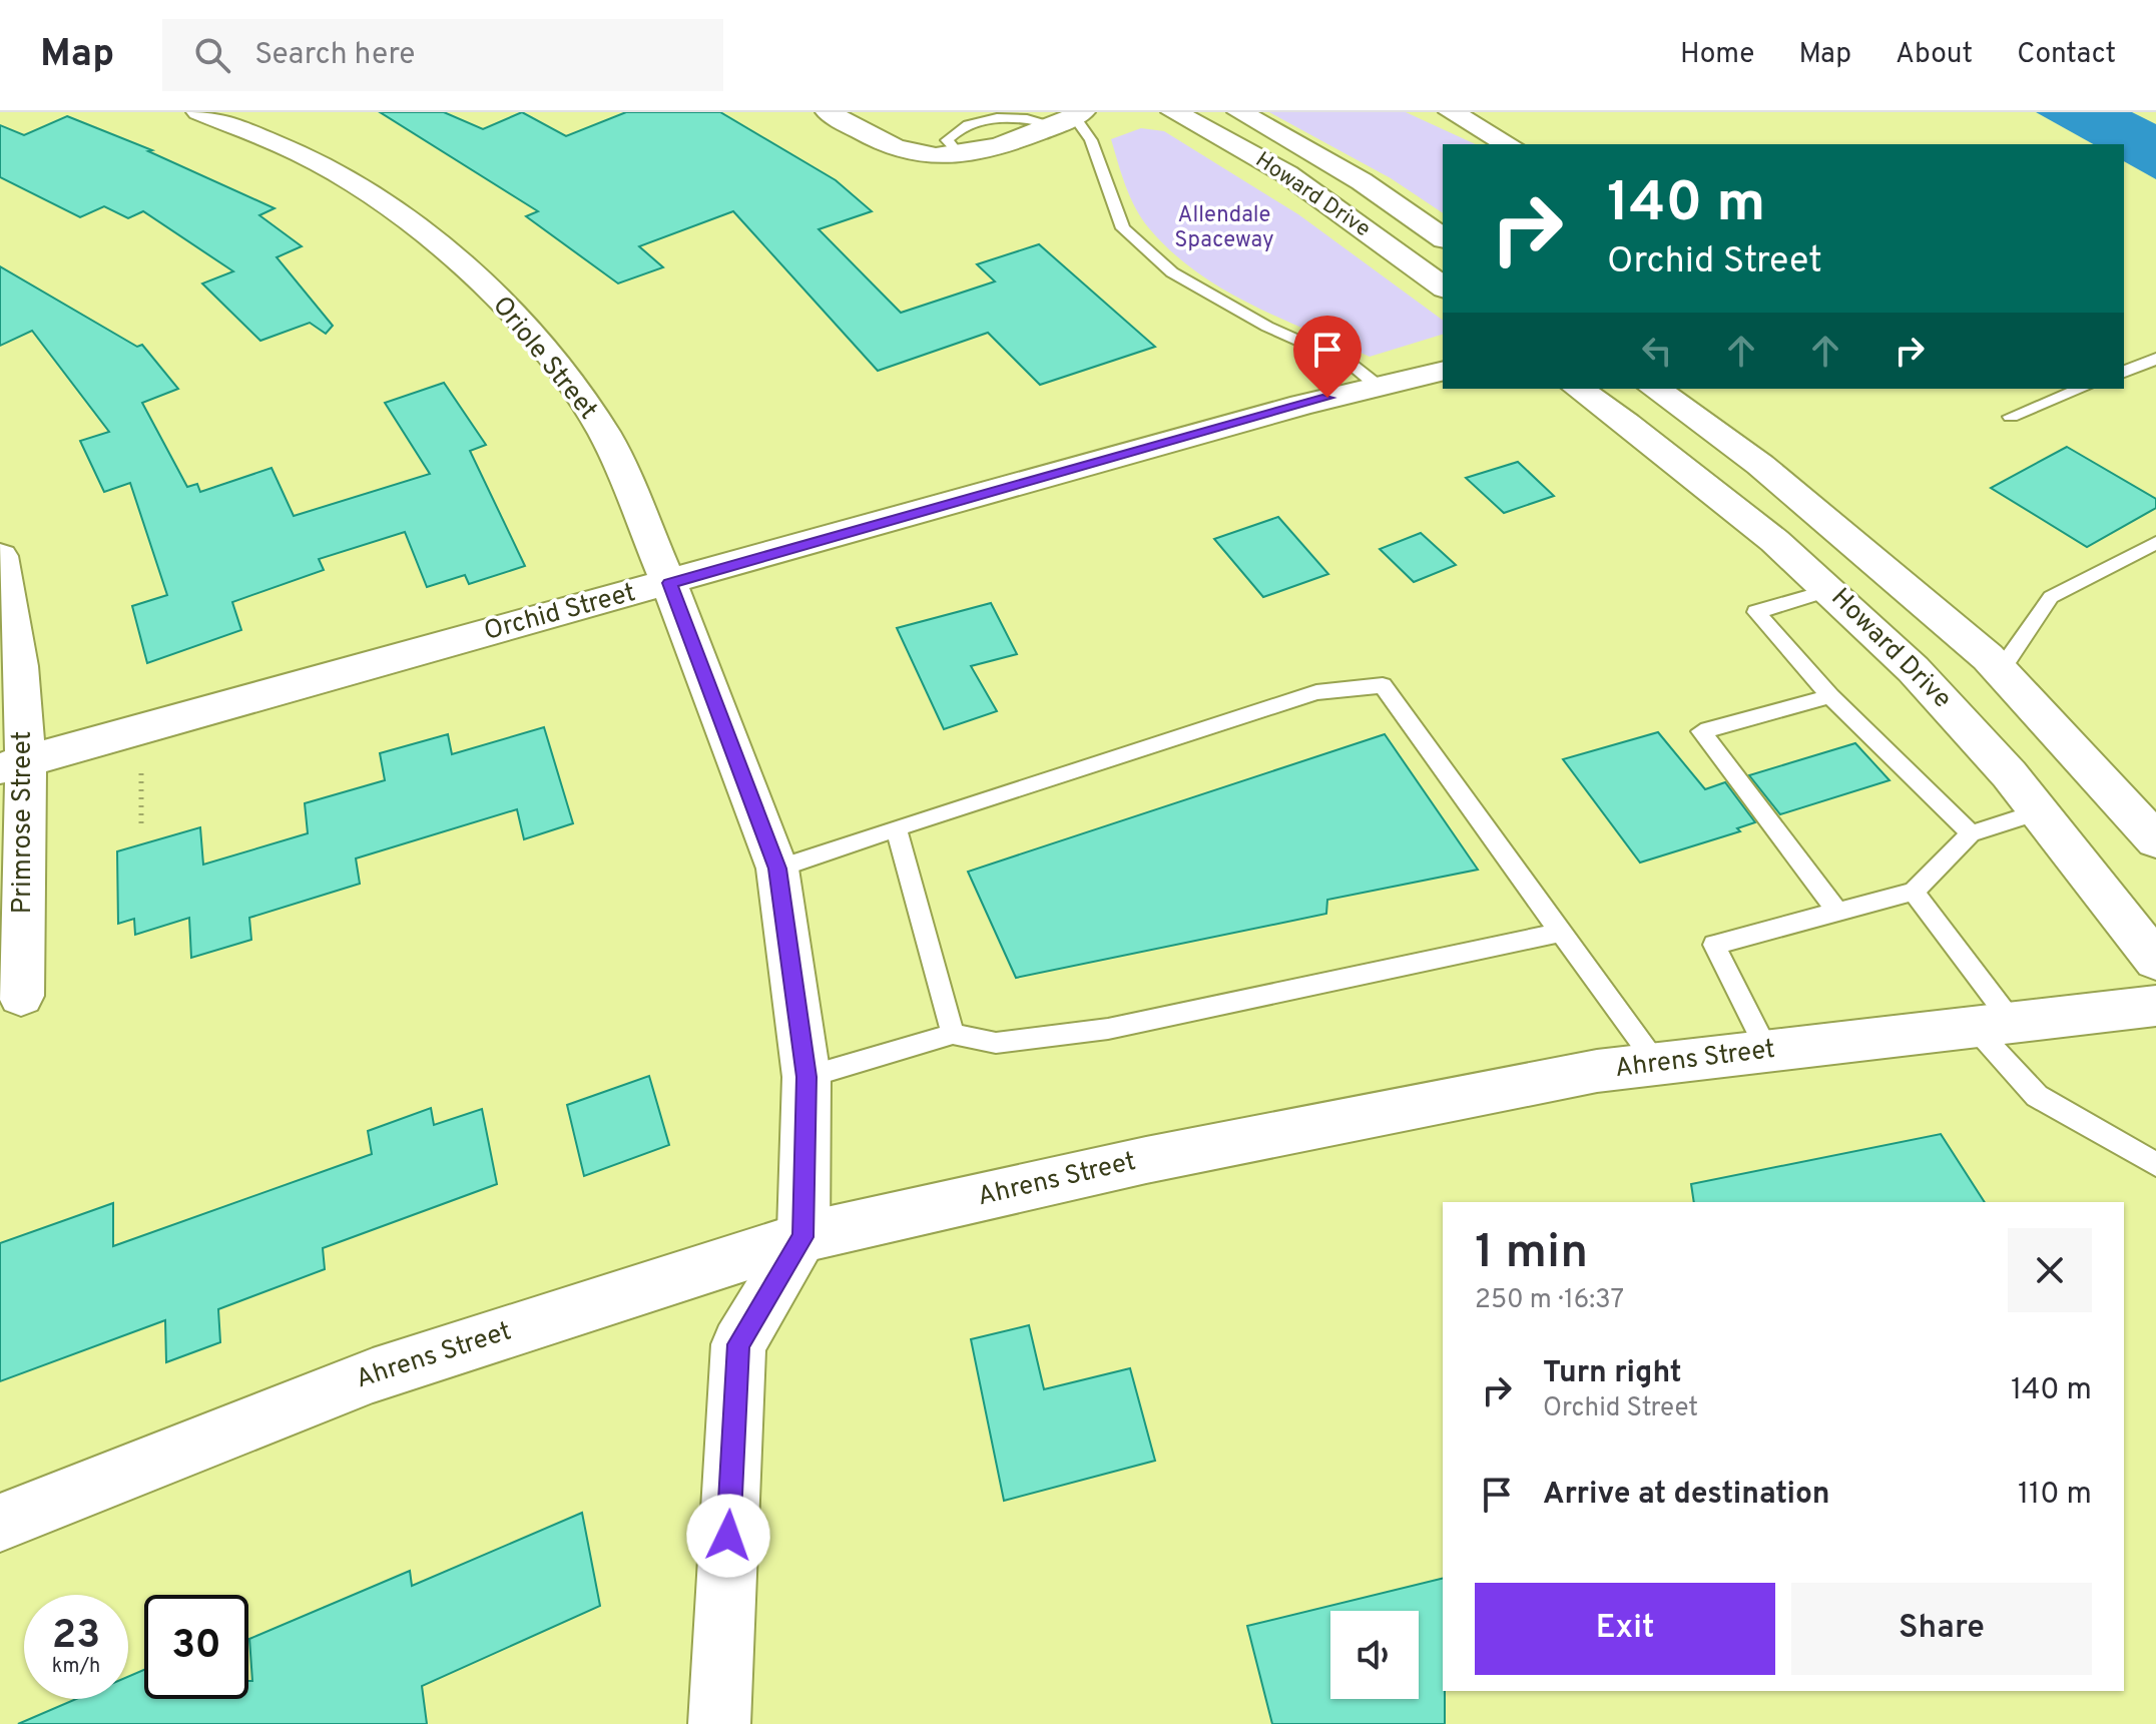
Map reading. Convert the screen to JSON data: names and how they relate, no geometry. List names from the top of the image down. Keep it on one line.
{"streets":{"street":["Howard Drive","Oriole Street","Orchid Street","Primrose Street","Ahrens Street"]},"crossings":[["Oriole Street","Orchid Street"],["Oriole Street","Ahrens Street"],["Orchid Street","Primrose Street"]],"parks":["Allendale Spaceway"],"page":{"header":"Map","search":"Search here","nav":["Home","Map","About","Contact"],"turn":["140 m","Orchid Street"],"heading":["1 min","250 m · 16:37"],"list":[{"name":"Turn right","note":"Orchid Street","value":"140 m"},{"name":"Arrive at destination","value":"110 m"}],"buttons":["Exit","Share"],"speed":"23 km/h","limit":"30"}}
